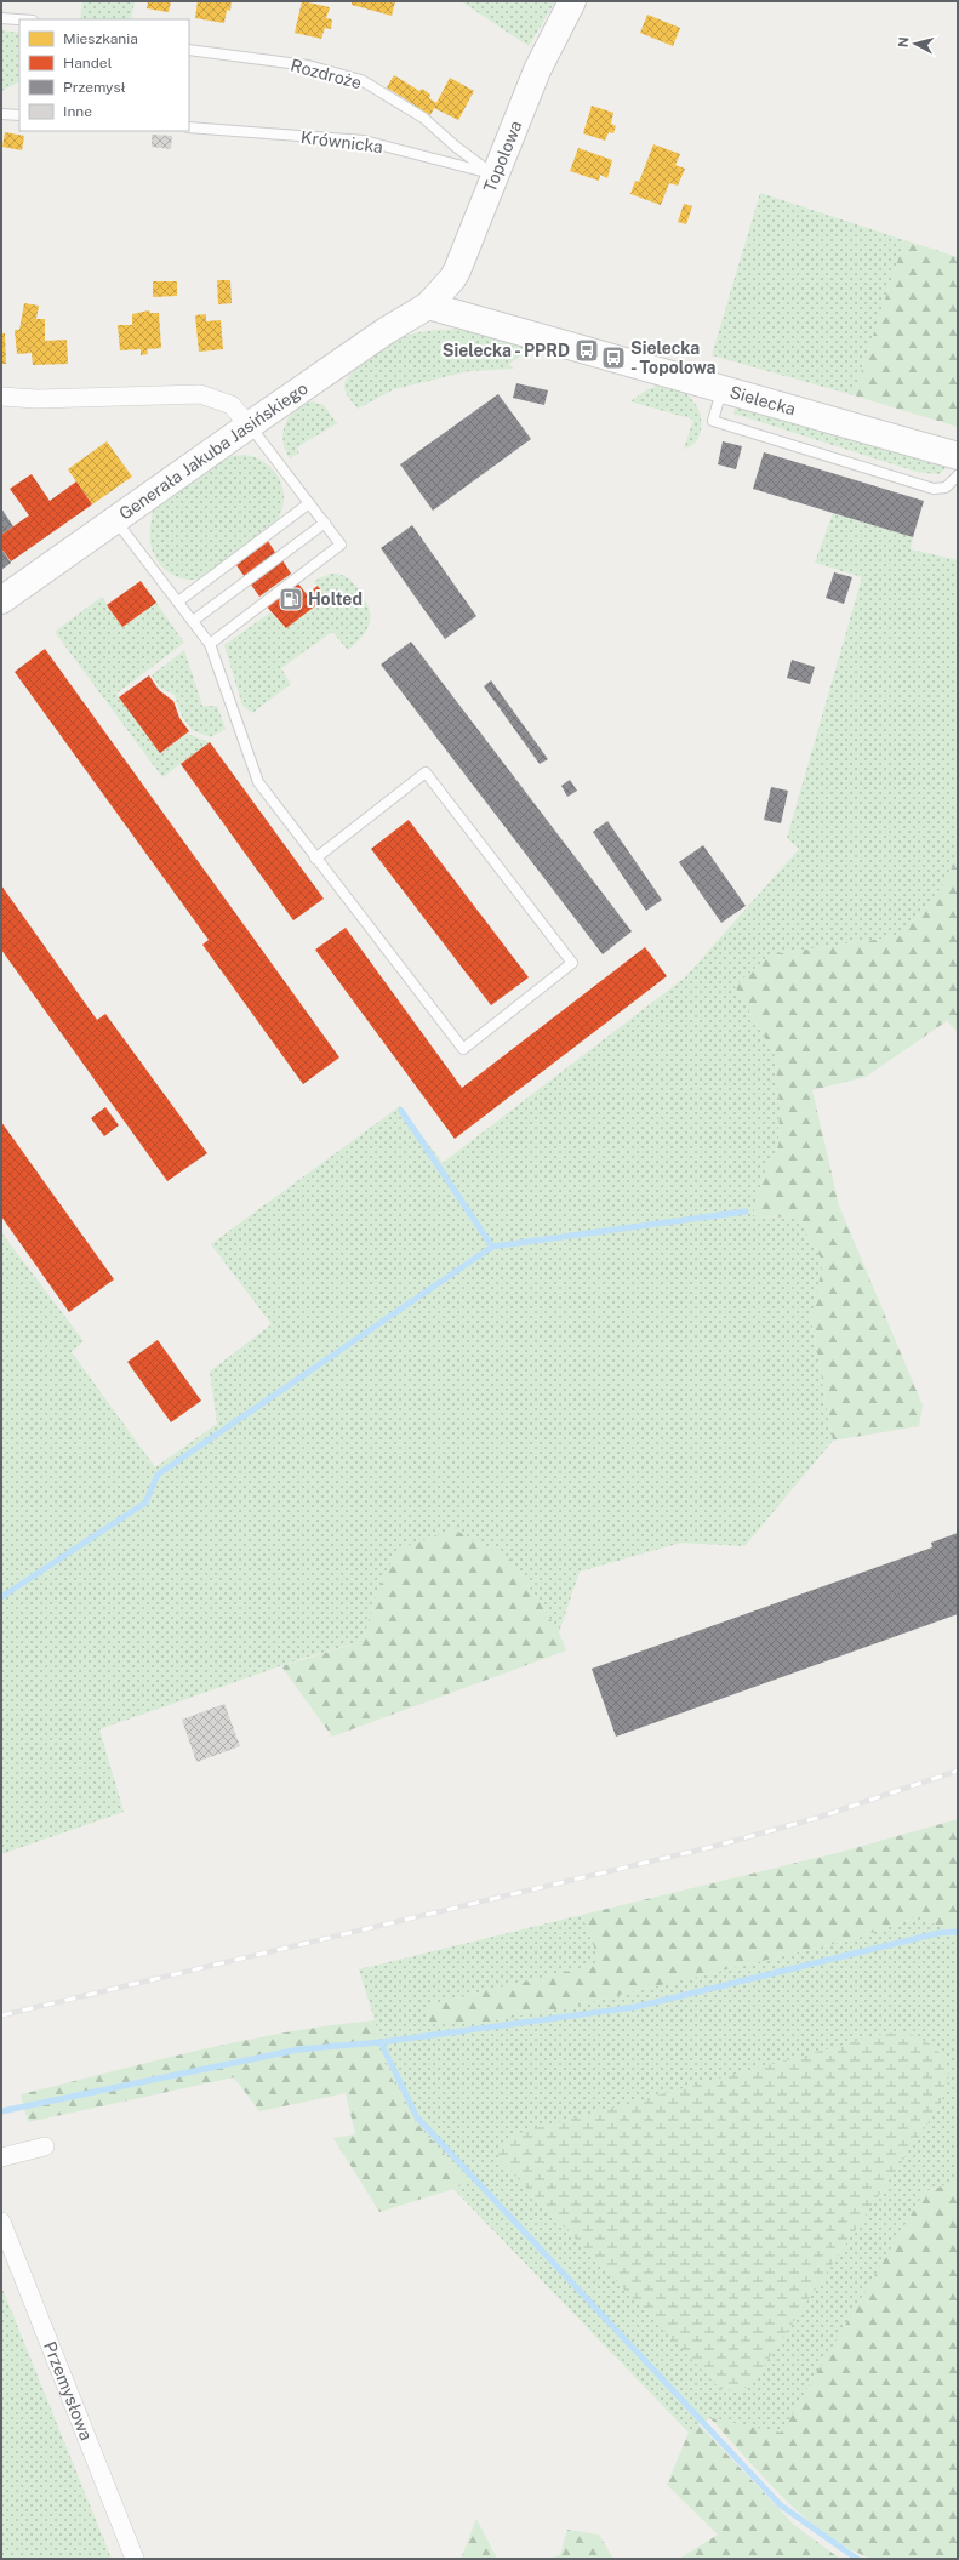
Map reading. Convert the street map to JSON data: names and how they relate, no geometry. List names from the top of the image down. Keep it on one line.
{"streets":{"street":["Topolowa","Sielecka","Generała Jakuba Jasińskiego","Przemysłowa"],"lane":["Rozdroże","Krównicka"]},"crossings":[["Rozdroże","Krównicka"],["Rozdroże","Topolowa"],["Krównicka","Topolowa"],["Topolowa","Sielecka"],["Topolowa","Generała Jakuba Jasińskiego"],["Sielecka","Generała Jakuba Jasińskiego"]],"places":{"bus stop":["Sielecka - PPRD","Sielecka - Topolowa"],"fuel station":["Holted"]},"legend":["Mieszkania","Handel","Przemysł","Inne"],"north":"left"}
